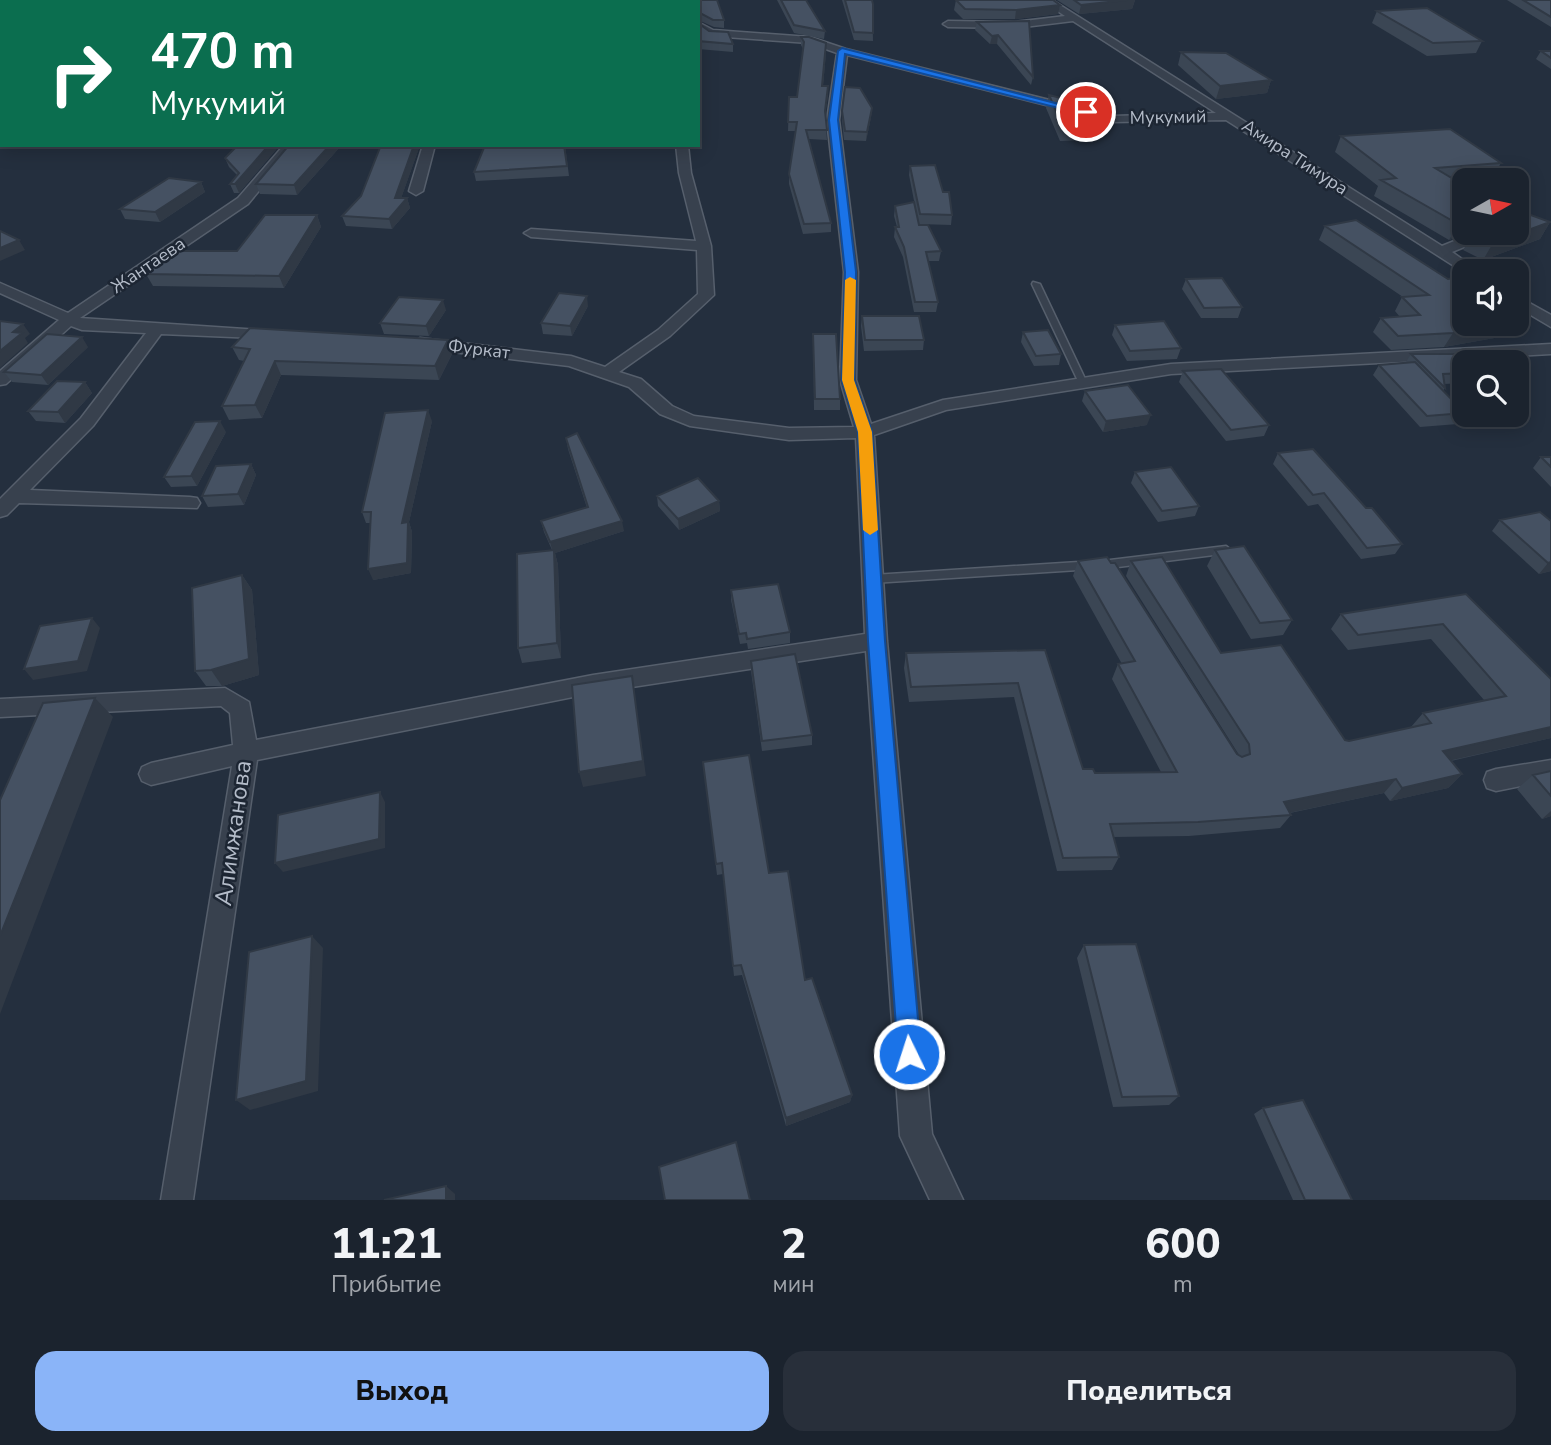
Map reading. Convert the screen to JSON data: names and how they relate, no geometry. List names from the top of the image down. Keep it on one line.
{"streets":{"street":["Мукумий","Амира Тимура","Жантаева","Фуркат","Алимжанова"]},"crossings":[["Мукумий","Амира Тимура"]],"north":"right","page":{"turn":["470 m","Мукумий"],"eta":["11:21","Прибытие","2","мин","600","m"],"buttons":["Выход","Поделиться"]}}
